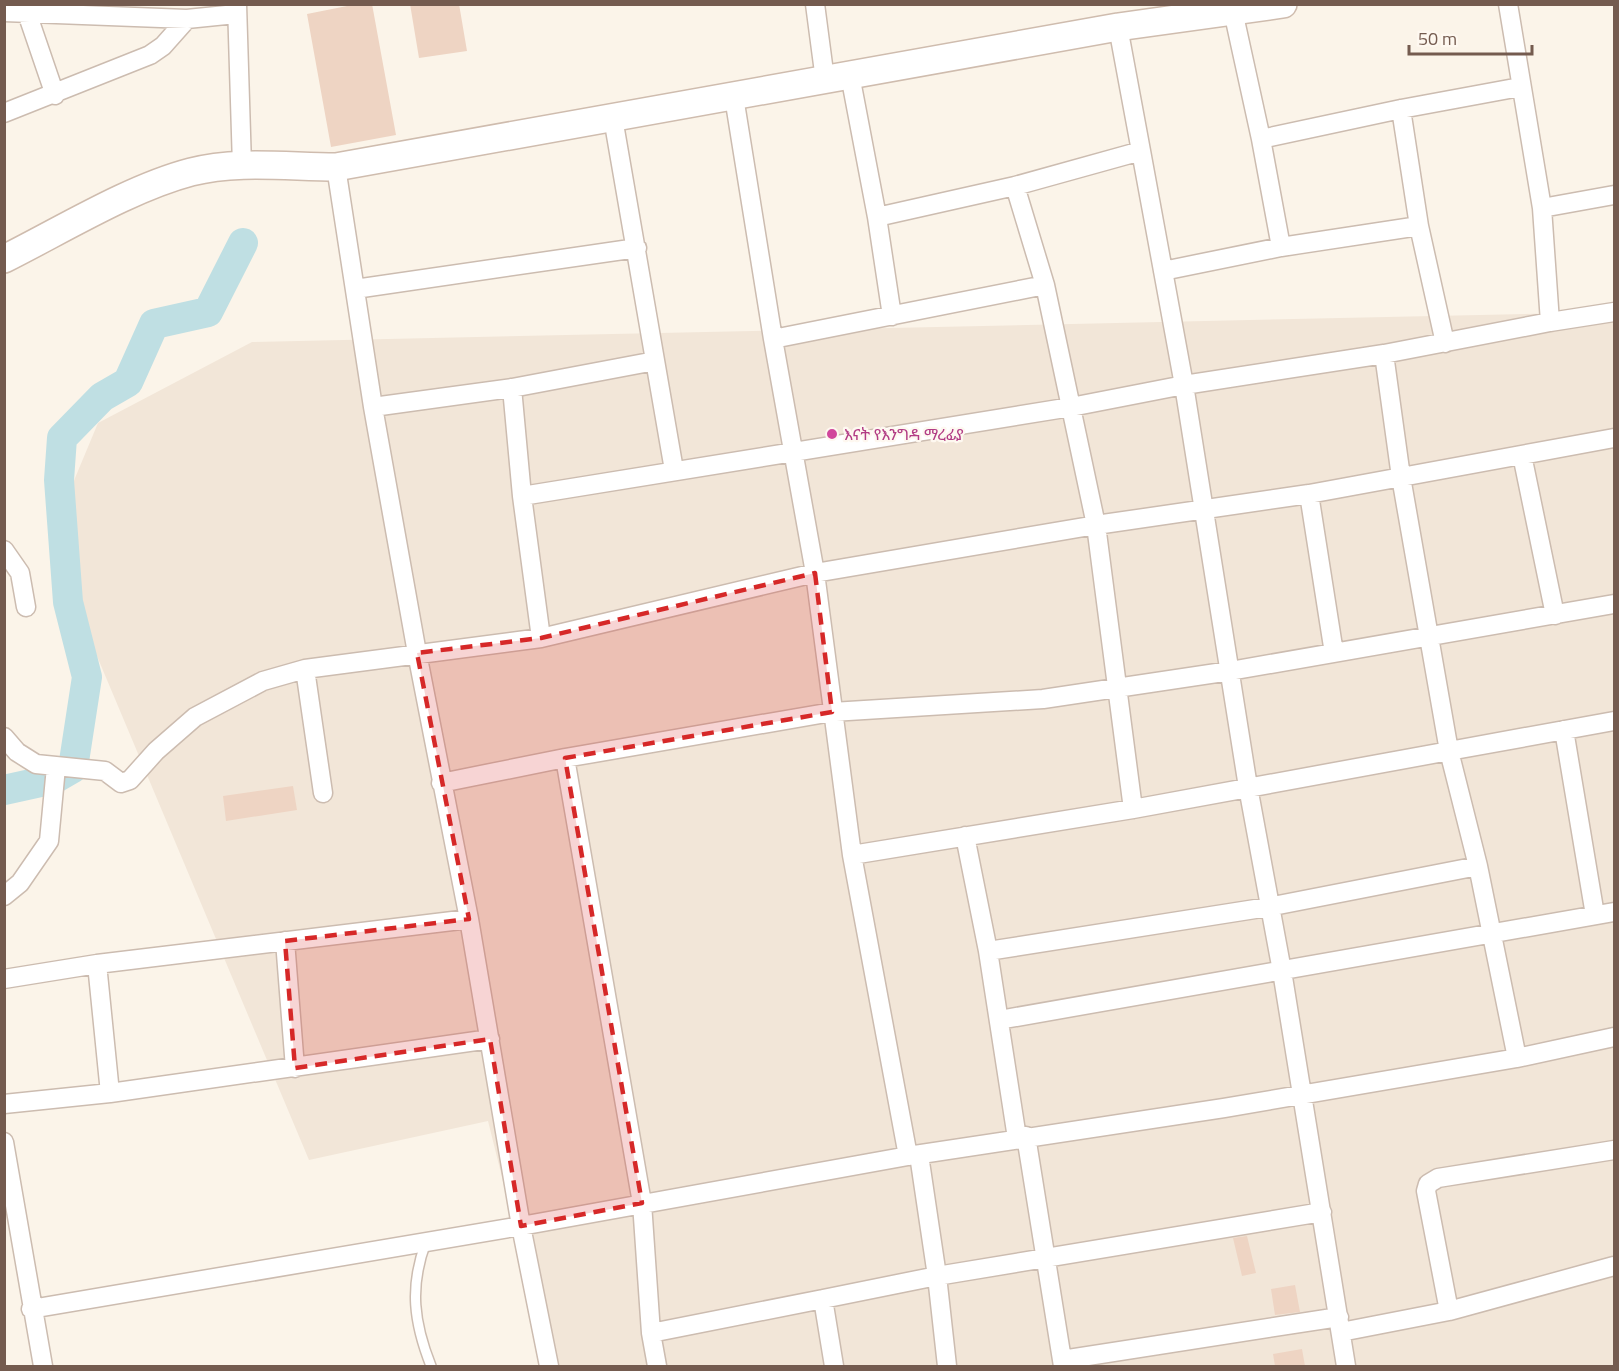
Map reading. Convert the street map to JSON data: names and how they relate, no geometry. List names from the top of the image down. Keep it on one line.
{"places":["እናት የእንግዳ ማረፊያ"],"scale_bar":"50 m"}
